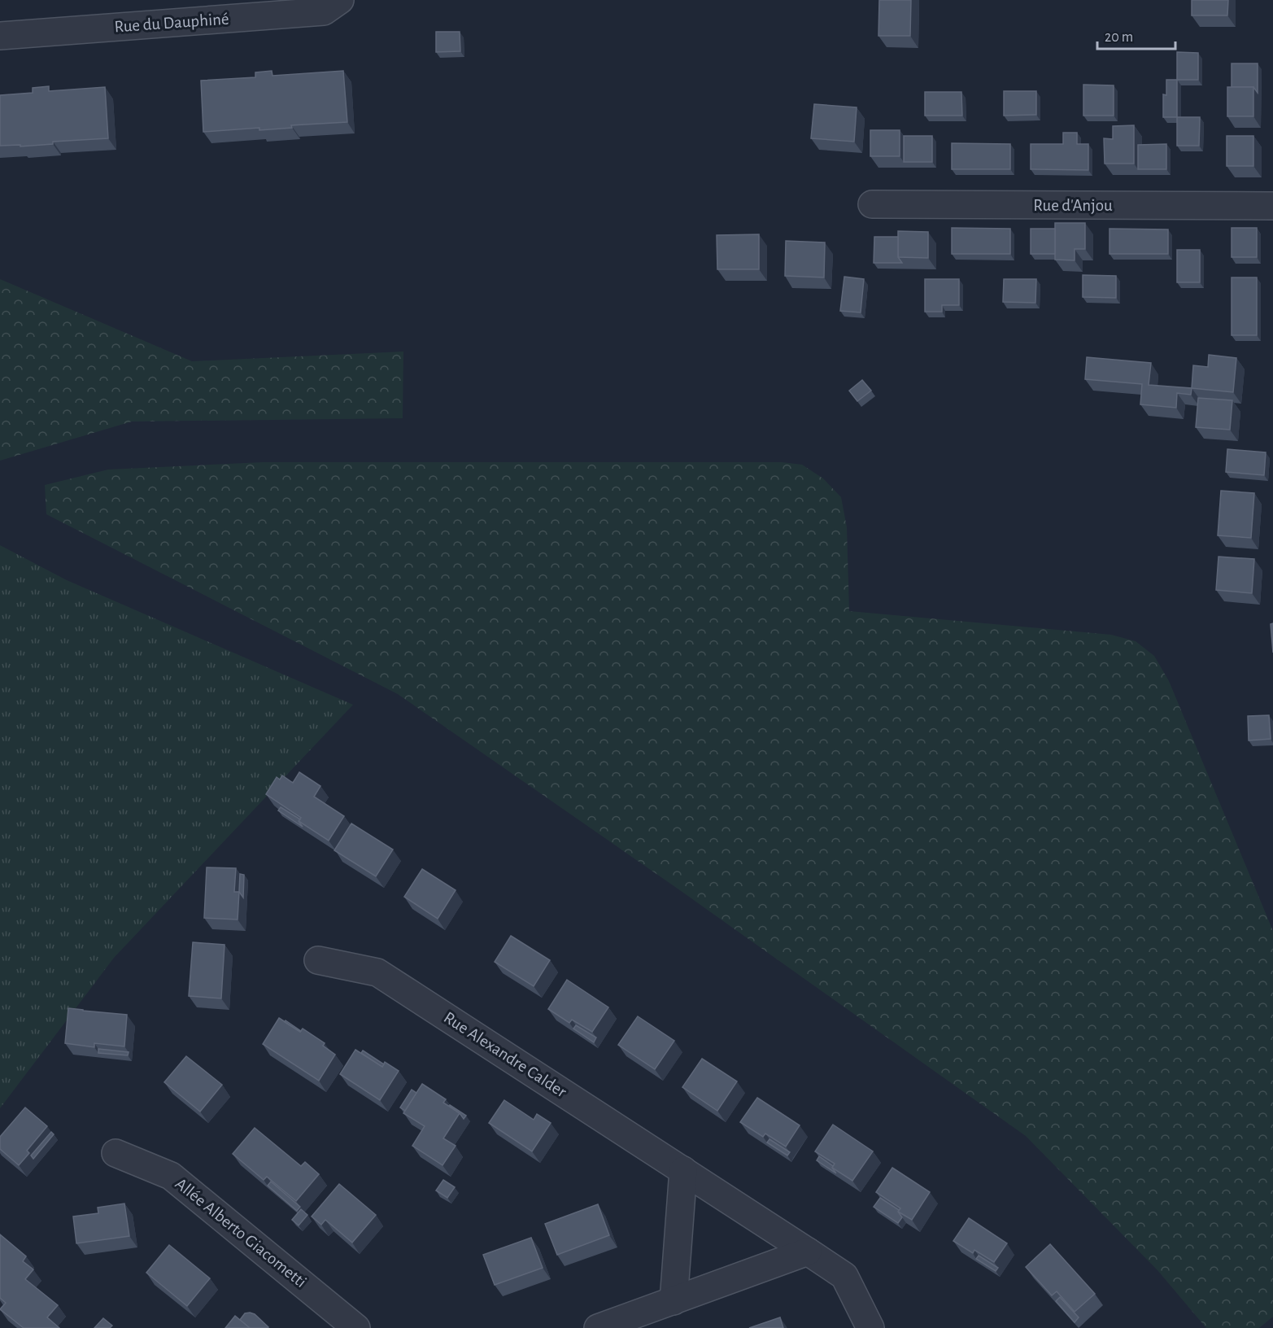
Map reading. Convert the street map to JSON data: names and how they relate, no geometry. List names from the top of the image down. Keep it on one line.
{"streets":{"street":["Rue du Dauphiné","Rue d'Anjou","Rue Alexandre Calder","Allée Alberto Giacometti"]},"scale_bar":"20 m"}
